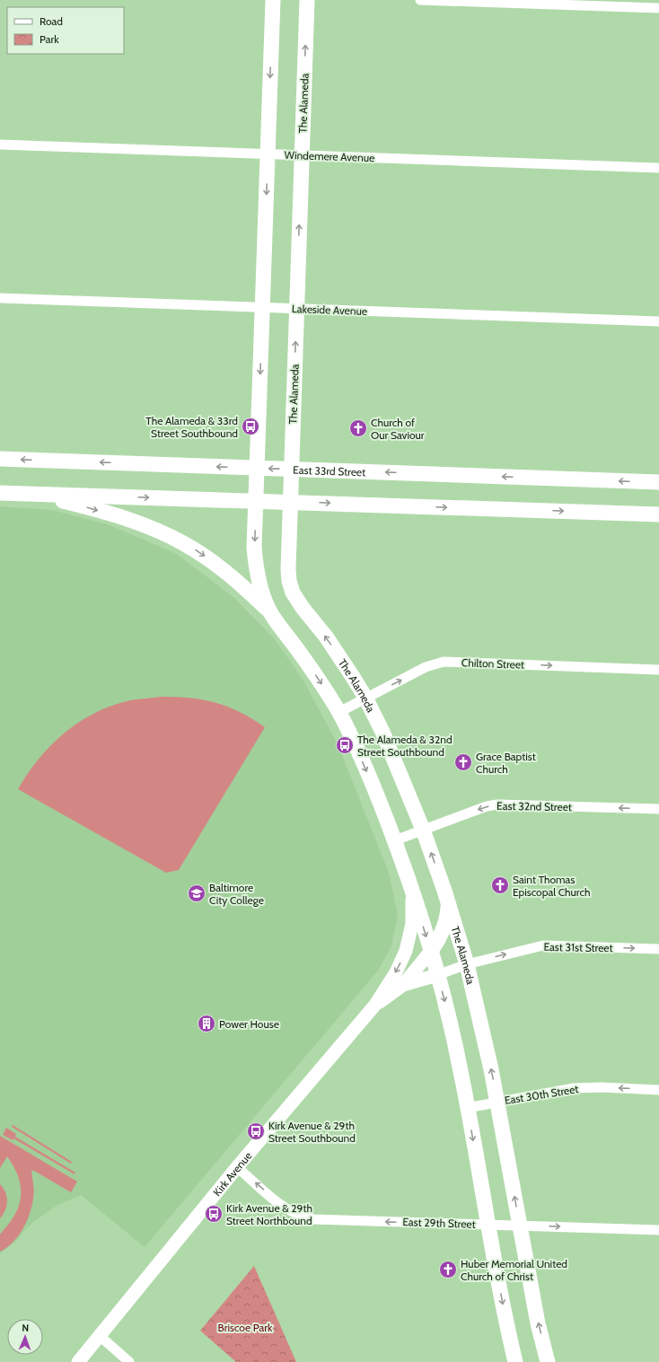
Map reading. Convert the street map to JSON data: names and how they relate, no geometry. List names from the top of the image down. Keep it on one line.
{"streets":{"main road":["The Alameda","East 33rd Street"],"street":["Windemere Avenue","Lakeside Avenue","Chilton Street","East 32nd Street","East 31st Street","East 30th Street","Kirk Avenue","East 29th Street"]},"crossings":[["The Alameda","Windemere Avenue"],["The Alameda","Lakeside Avenue"],["The Alameda","East 33rd Street"],["The Alameda","Chilton Street"],["The Alameda","East 32nd Street"],["The Alameda","East 31st Street"],["The Alameda","East 30th Street"],["The Alameda","East 29th Street"],["East 31st Street","Kirk Avenue"],["Kirk Avenue","East 29th Street"]],"one_way":["Chilton Street","East 32nd Street","East 31st Street","East 30th Street"],"parks":["Briscoe Park"],"places":{"bus stop":["The Alameda & 33rd Street Southbound","The Alameda & 32nd Street Southbound","Kirk Avenue & 29th Street Southbound","Kirk Avenue & 29th Street Northbound"],"church":["Church of Our Saviour","Grace Baptist Church","Saint Thomas Episcopal Church","Huber Memorial United Church of Christ"],"school or university":["Baltimore City College"],"building":["Power House"]},"legend":["Road","Park"],"north":"top"}
